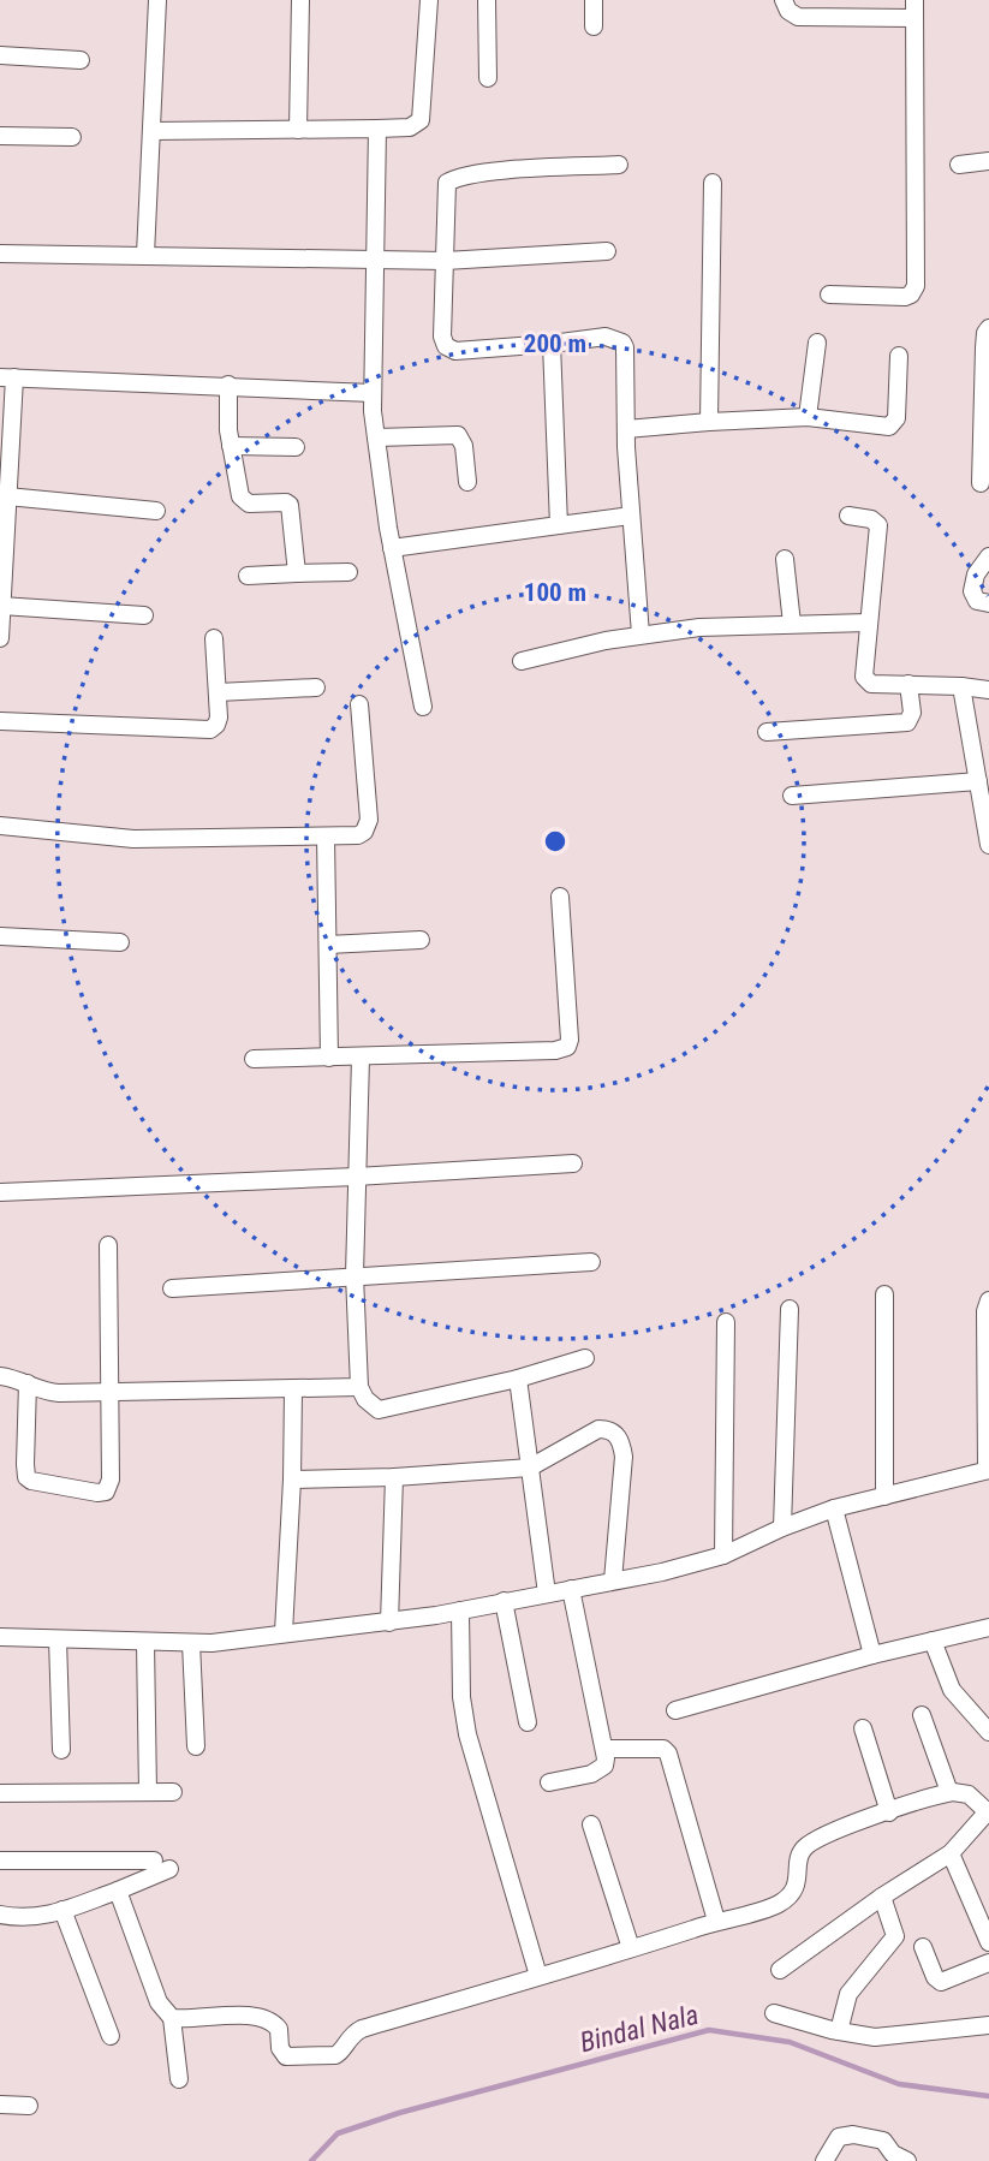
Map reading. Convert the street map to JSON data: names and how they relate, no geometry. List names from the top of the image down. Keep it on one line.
{"water":["Bindal Nala"],"rings":["200 m","100 m"]}
